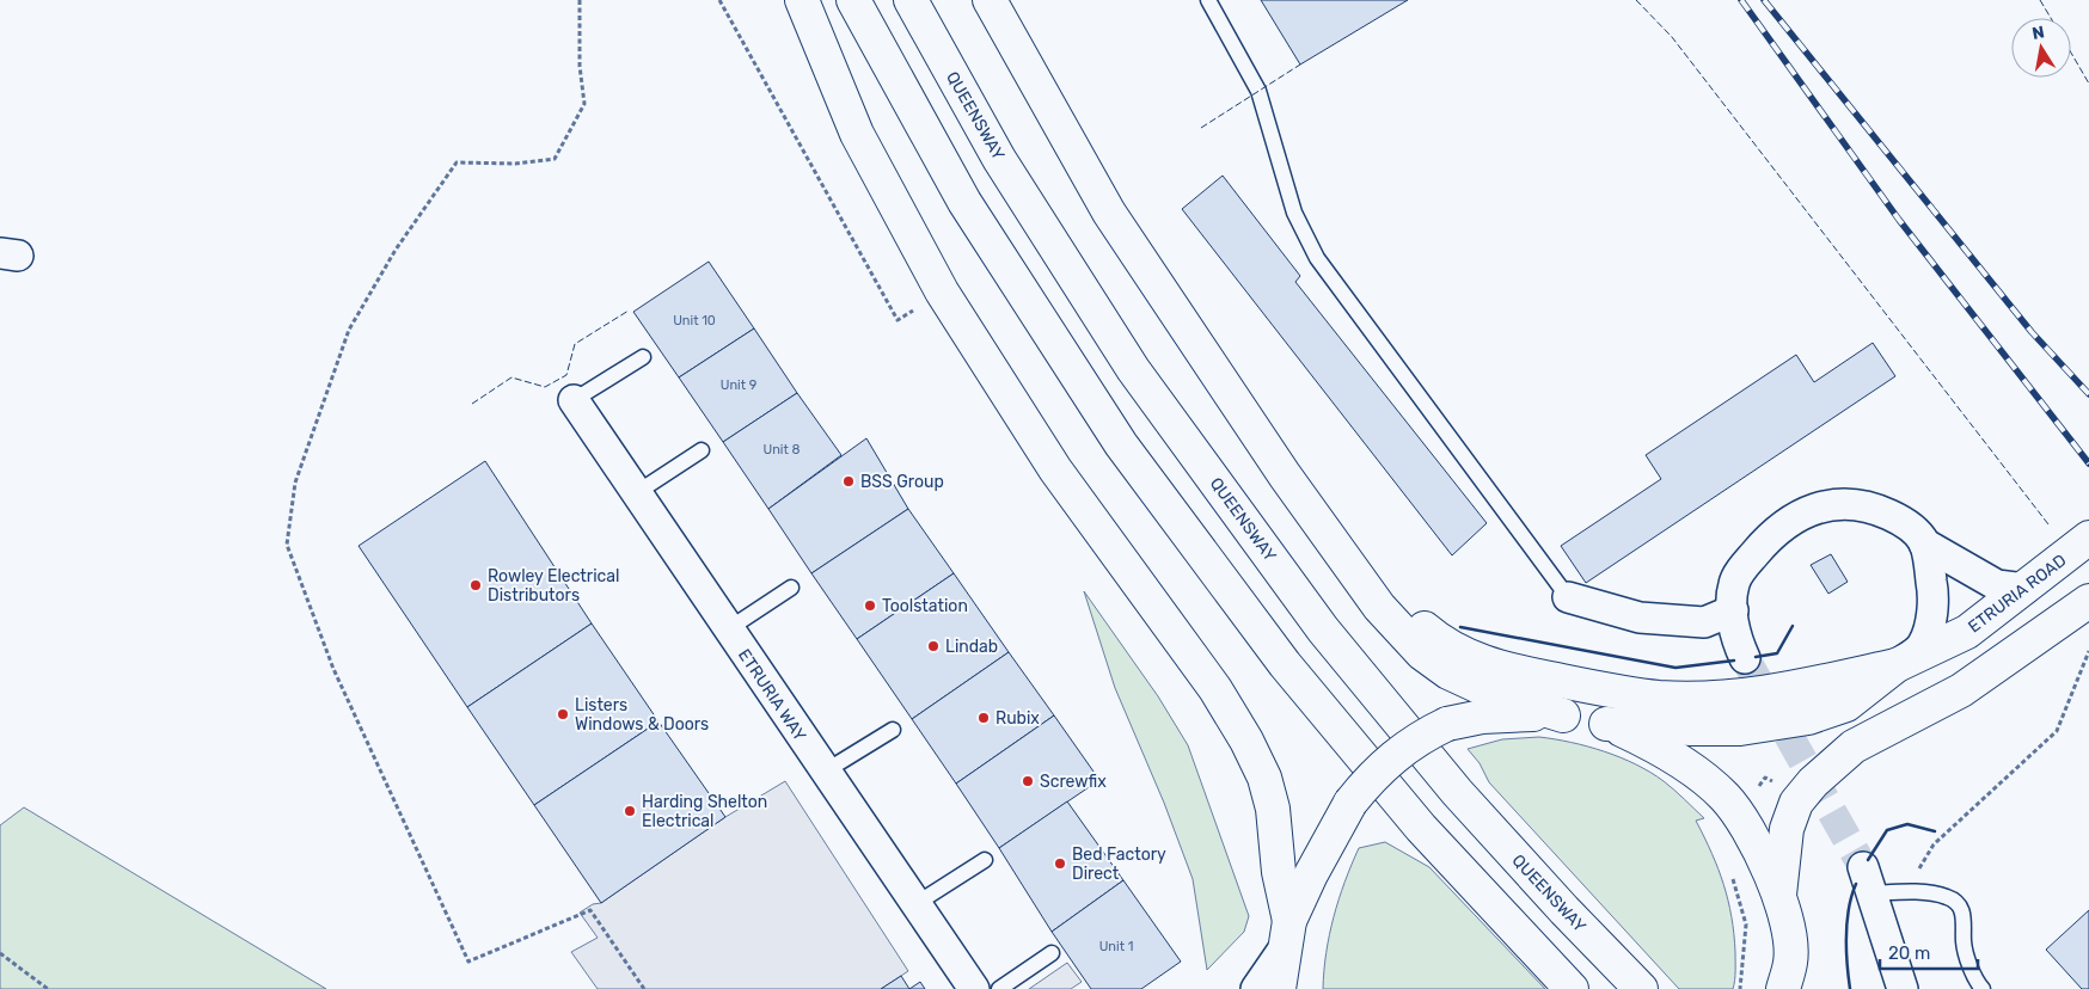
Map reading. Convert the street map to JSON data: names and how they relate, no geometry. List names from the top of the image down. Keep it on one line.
{"streets":{"highway":["QUEENSWAY","ETRURIA ROAD"],"street":["ETRURIA WAY"]},"places":["BSS Group","Rowley Electrical Distributors","Toolstation","Lindab","Listers Windows & Doors","Rubix","Screwfix","Harding Shelton Electrical","Bed Factory Direct"],"house_numbers":["Unit 10","Unit 9","Unit 8","Unit 1"],"scale_bar":"20 m","north":"top"}
